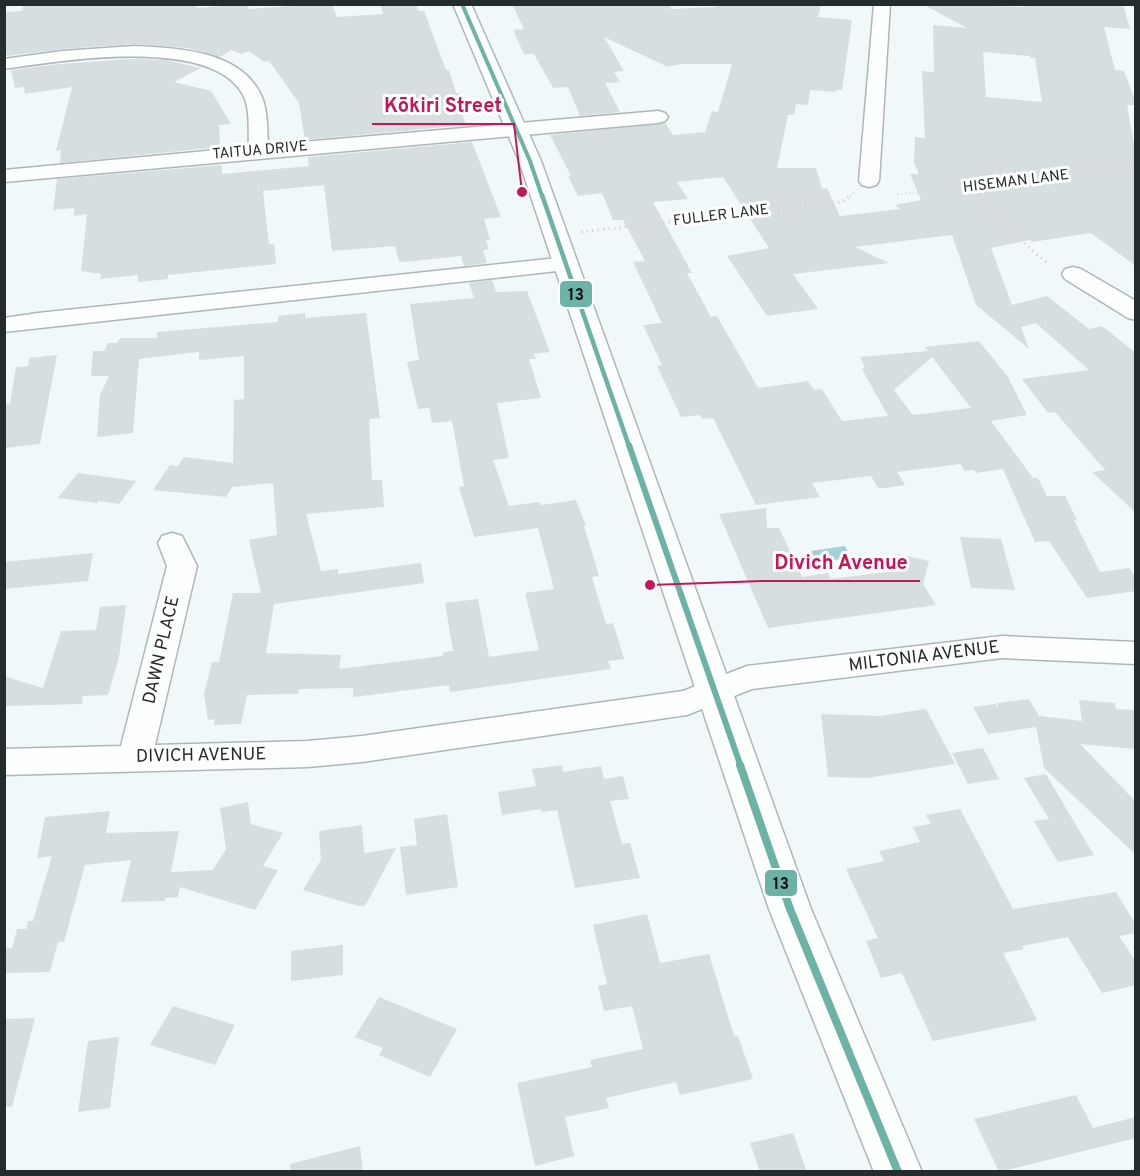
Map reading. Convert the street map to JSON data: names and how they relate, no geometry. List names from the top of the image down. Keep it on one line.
{"streets":{"street":["TAITUA DRIVE","DAWN PLACE","MILTONIA AVENUE","DIVICH AVENUE"],"path":["HISEMAN LANE","FULLER LANE"]},"crossings":[["DAWN PLACE","DIVICH AVENUE"],["MILTONIA AVENUE","DIVICH AVENUE"]],"places":["Kōkiri Street","Divich Avenue"],"lines":["transit line 13"]}
